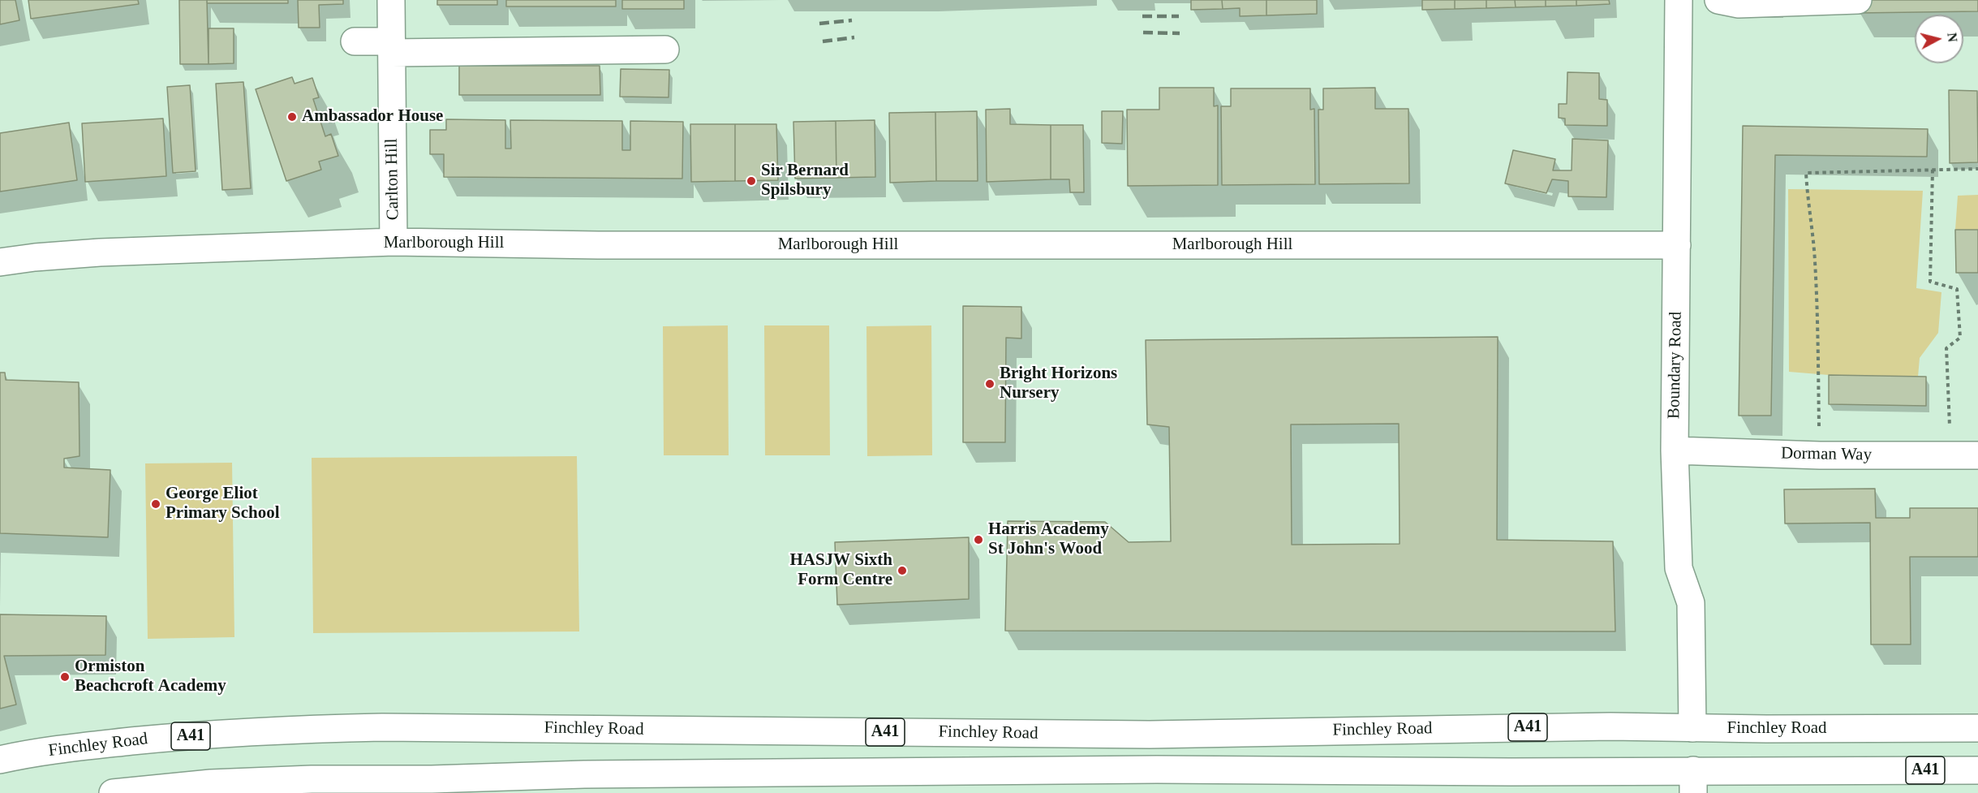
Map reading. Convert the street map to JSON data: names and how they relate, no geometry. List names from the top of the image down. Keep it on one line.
{"streets":{"main road":["Carlton Hill","Marlborough Hill","Boundary Road","Dorman Way","A41","Finchley Road"]},"crossings":[["Carlton Hill","Marlborough Hill"],["Marlborough Hill","Boundary Road"],["Boundary Road","Dorman Way"],["Boundary Road","Finchley Road"]],"places":["Ambassador House","Sir Bernard Spilsbury","Bright Horizons Nursery","George Eliot Primary School","Harris Academy St John's Wood","HASJW Sixth Form Centre","Ormiston Beachcroft Academy"],"north":"right"}
